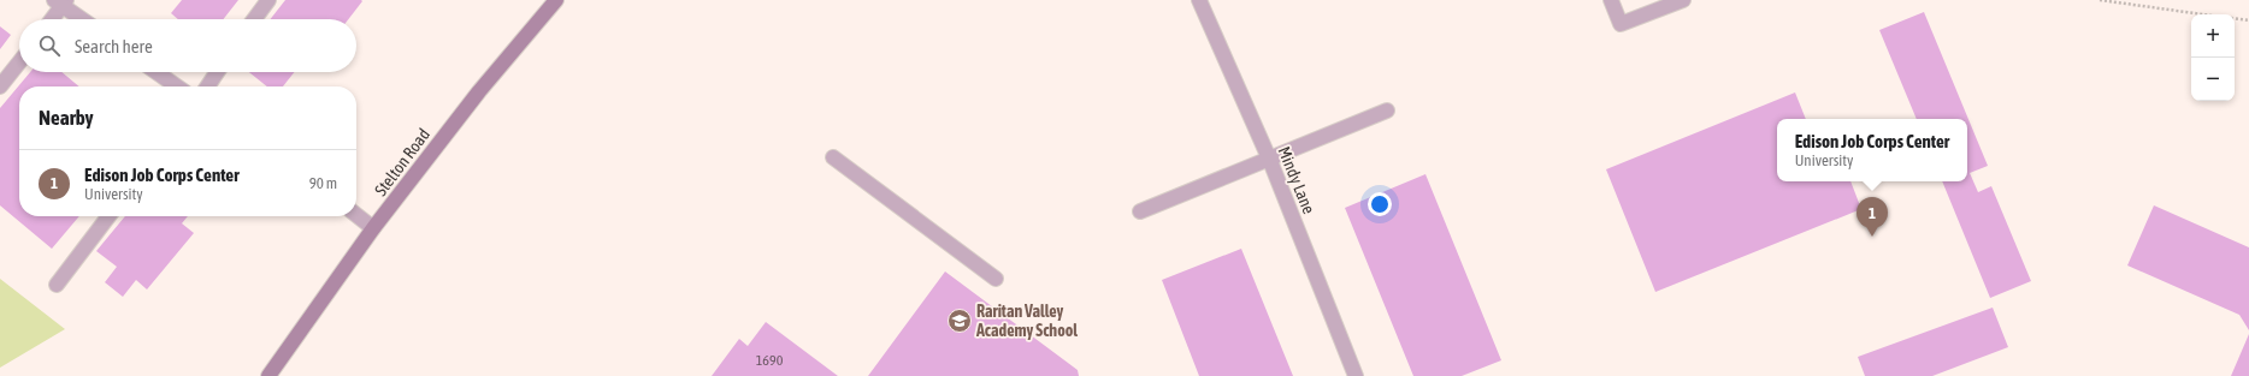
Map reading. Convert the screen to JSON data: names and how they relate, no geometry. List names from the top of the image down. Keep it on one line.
{"streets":{"main road":["Stelton Road"],"street":["Mindy Lane"]},"places":{"school or university":["Raritan Valley Academy School"]},"house_numbers":["1690"],"page":{"map_buttons":["+","−"],"search":"Search here","heading":"Nearby","popup":["Edison Job Corps Center","University"],"list":[{"mark":"1","name":"Edison Job Corps Center","note":"University","value":"90 m"}],"pins":"1"}}
